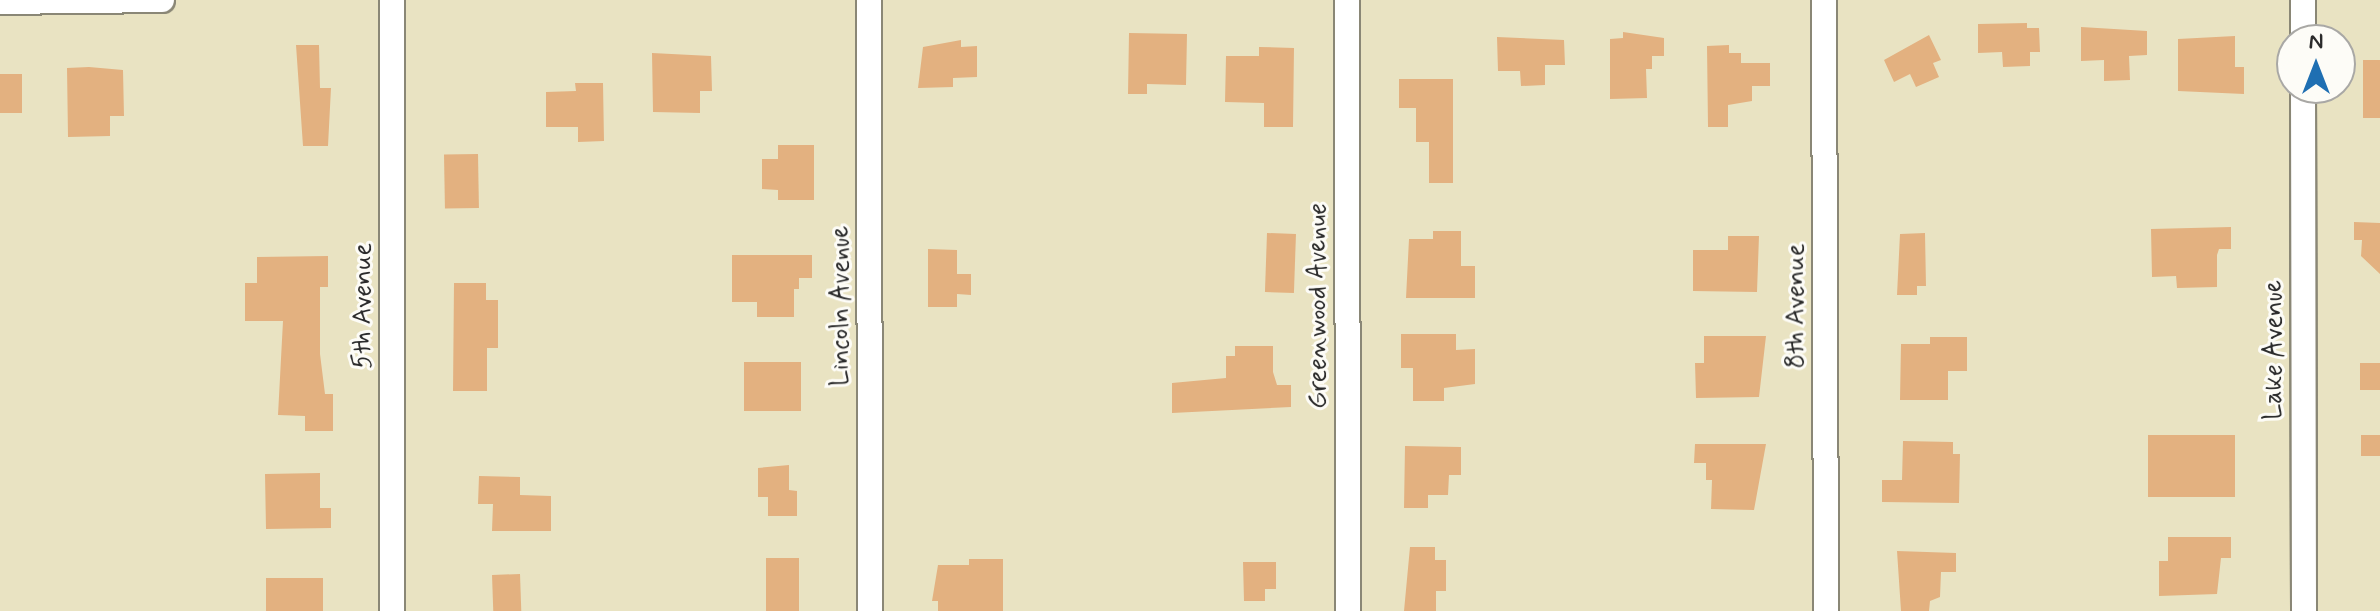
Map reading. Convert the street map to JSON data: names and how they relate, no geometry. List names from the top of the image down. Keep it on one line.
{"streets":{"street":["5th Avenue","Lincoln Avenue","Greenwood Avenue","8th Avenue","Lake Avenue"]},"north":"top"}
